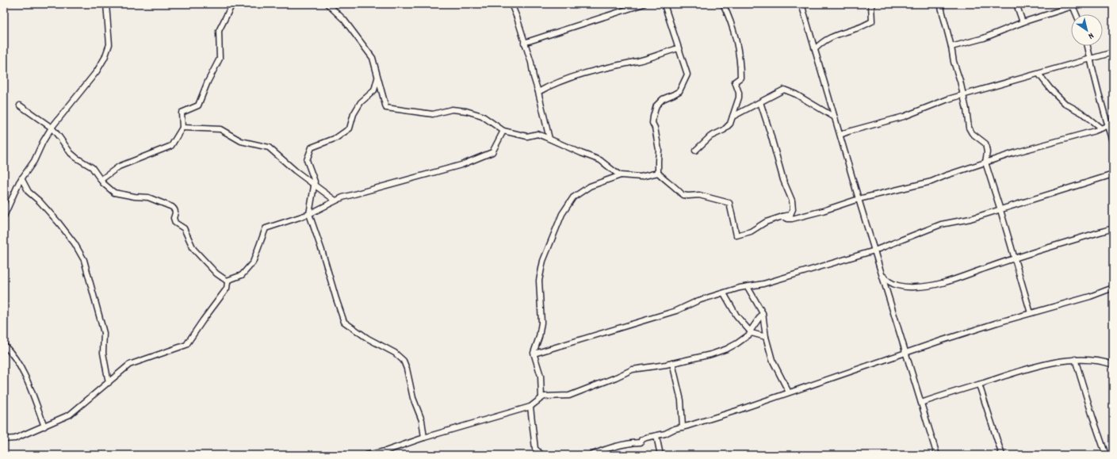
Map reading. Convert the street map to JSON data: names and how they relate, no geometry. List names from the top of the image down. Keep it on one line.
{"north":"bottom right"}
